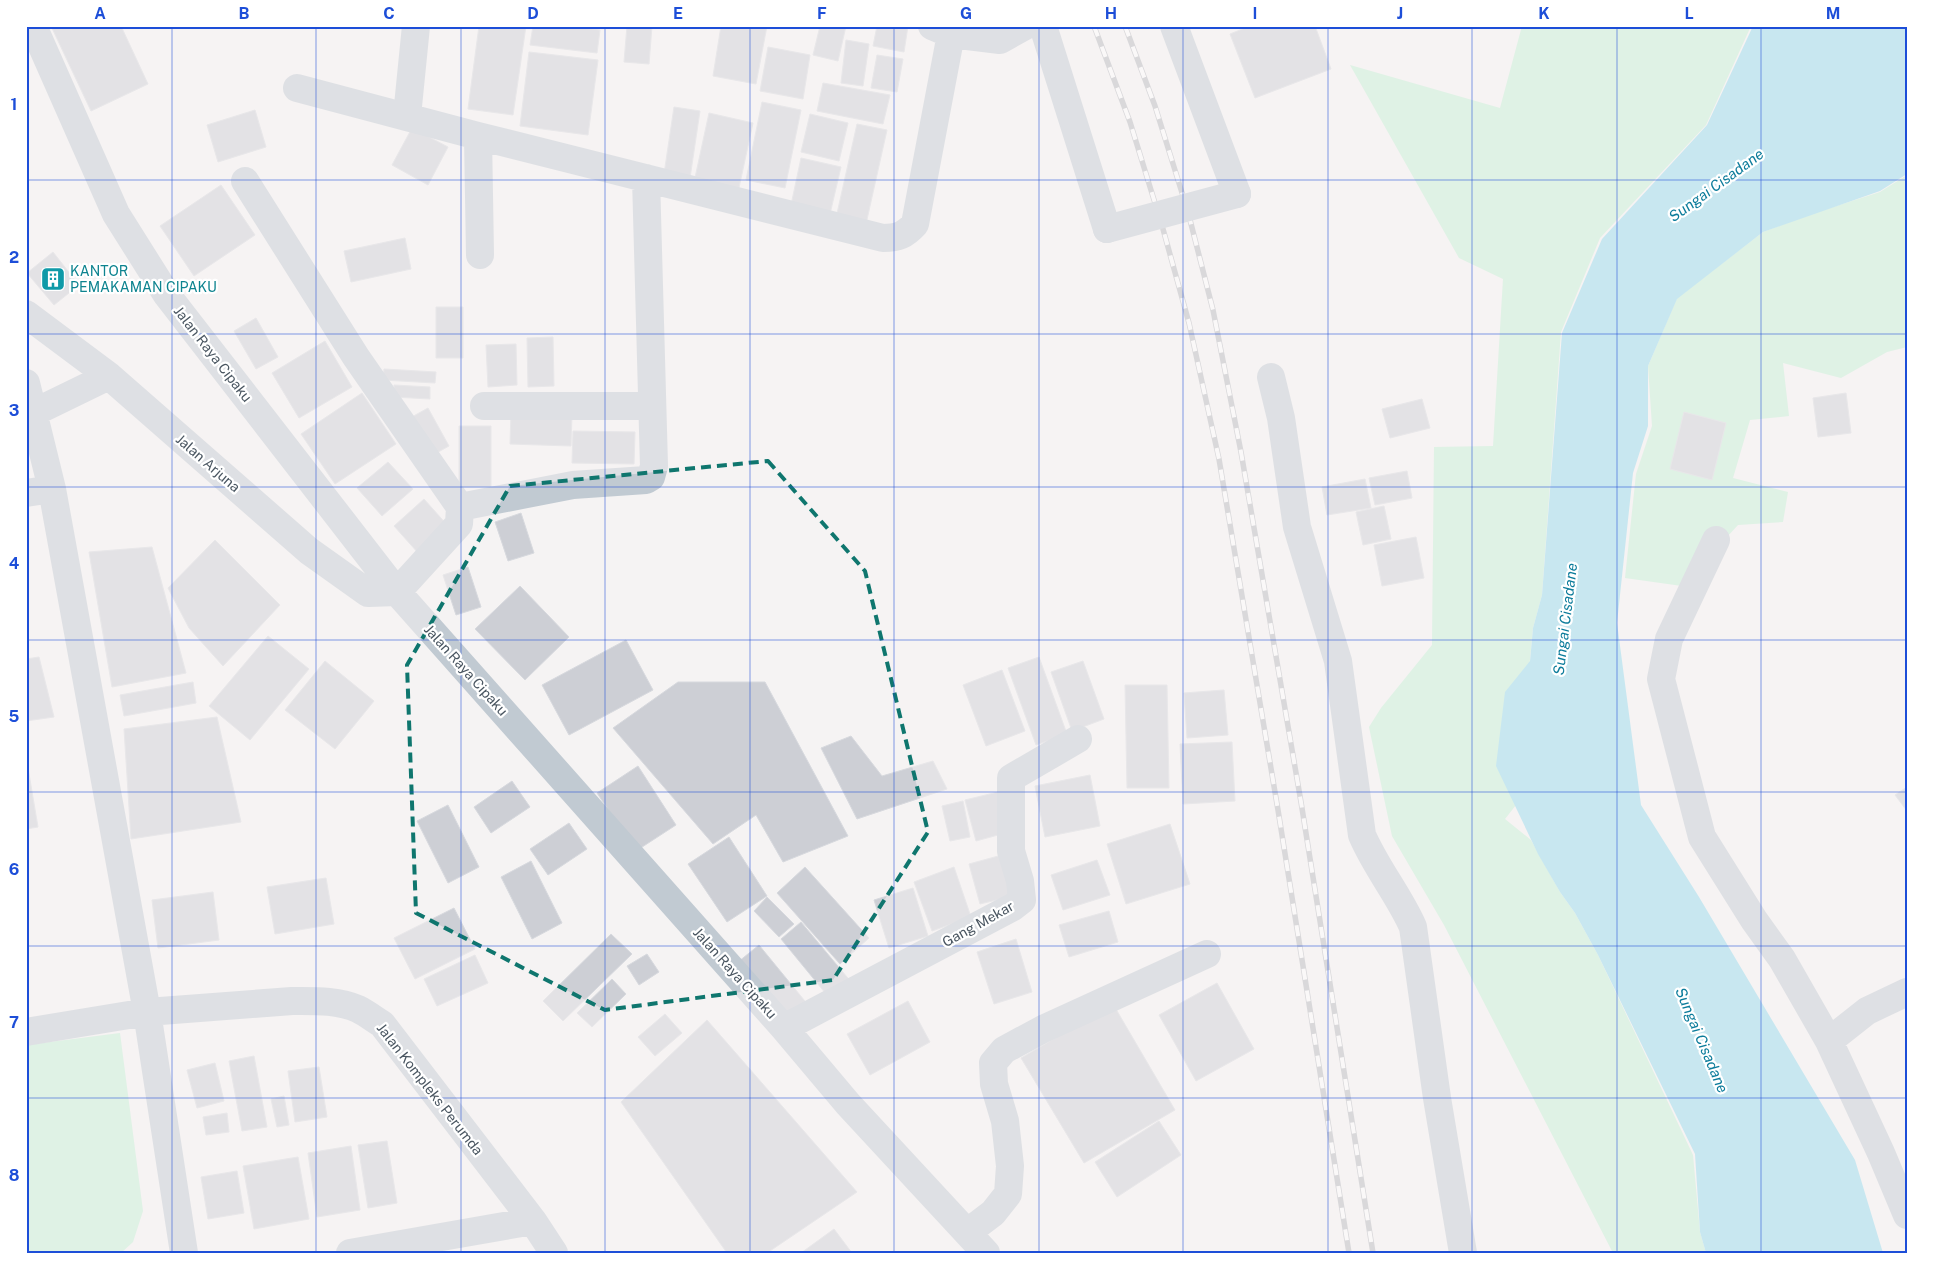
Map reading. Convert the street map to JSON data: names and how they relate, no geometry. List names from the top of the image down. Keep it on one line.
{"streets":{"street":["Jalan Raya Cipaku","Jalan Arjuna","Gang Mekar","Jalan Kompleks Perumda"]},"crossings":[["Jalan Raya Cipaku","Jalan Arjuna"],["Jalan Raya Cipaku","Gang Mekar"]],"water":["Sungai Cisadane"],"places":{"building":["KANTOR PEMAKAMAN CIPAKU"]},"grid":{"columns":["A","B","C","D","E","F","G","H","I","J","K","L","M"],"rows":["1","2","3","4","5","6","7","8"]}}
